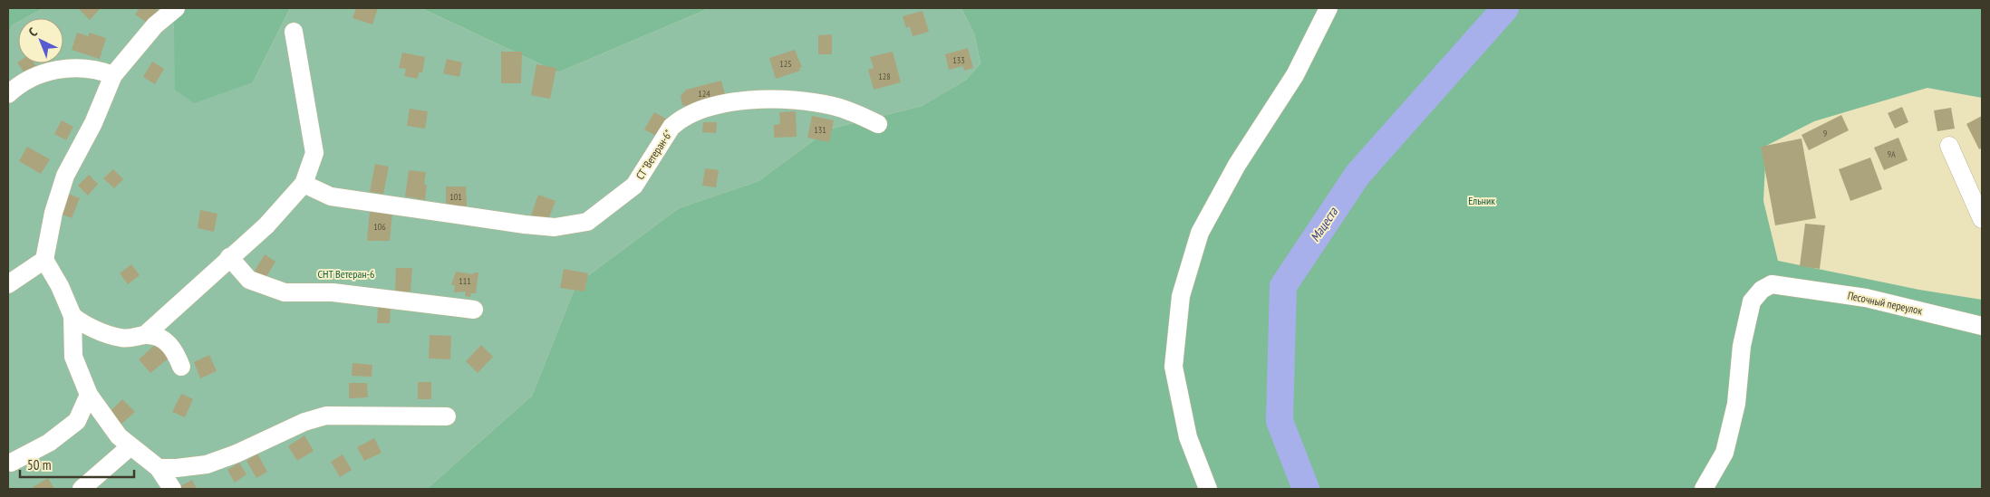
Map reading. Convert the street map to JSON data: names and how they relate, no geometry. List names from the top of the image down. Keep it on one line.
{"streets":{"street":["СТ \"Ветеран-6\"","Песочный переулок"]},"water":["Мацеста"],"parks":["Ельник","СНТ Ветеран-6"],"house_numbers":["133","125","128","124","131","9","9А","101","106","111"],"scale_bar":"50 m","north":"top left"}
